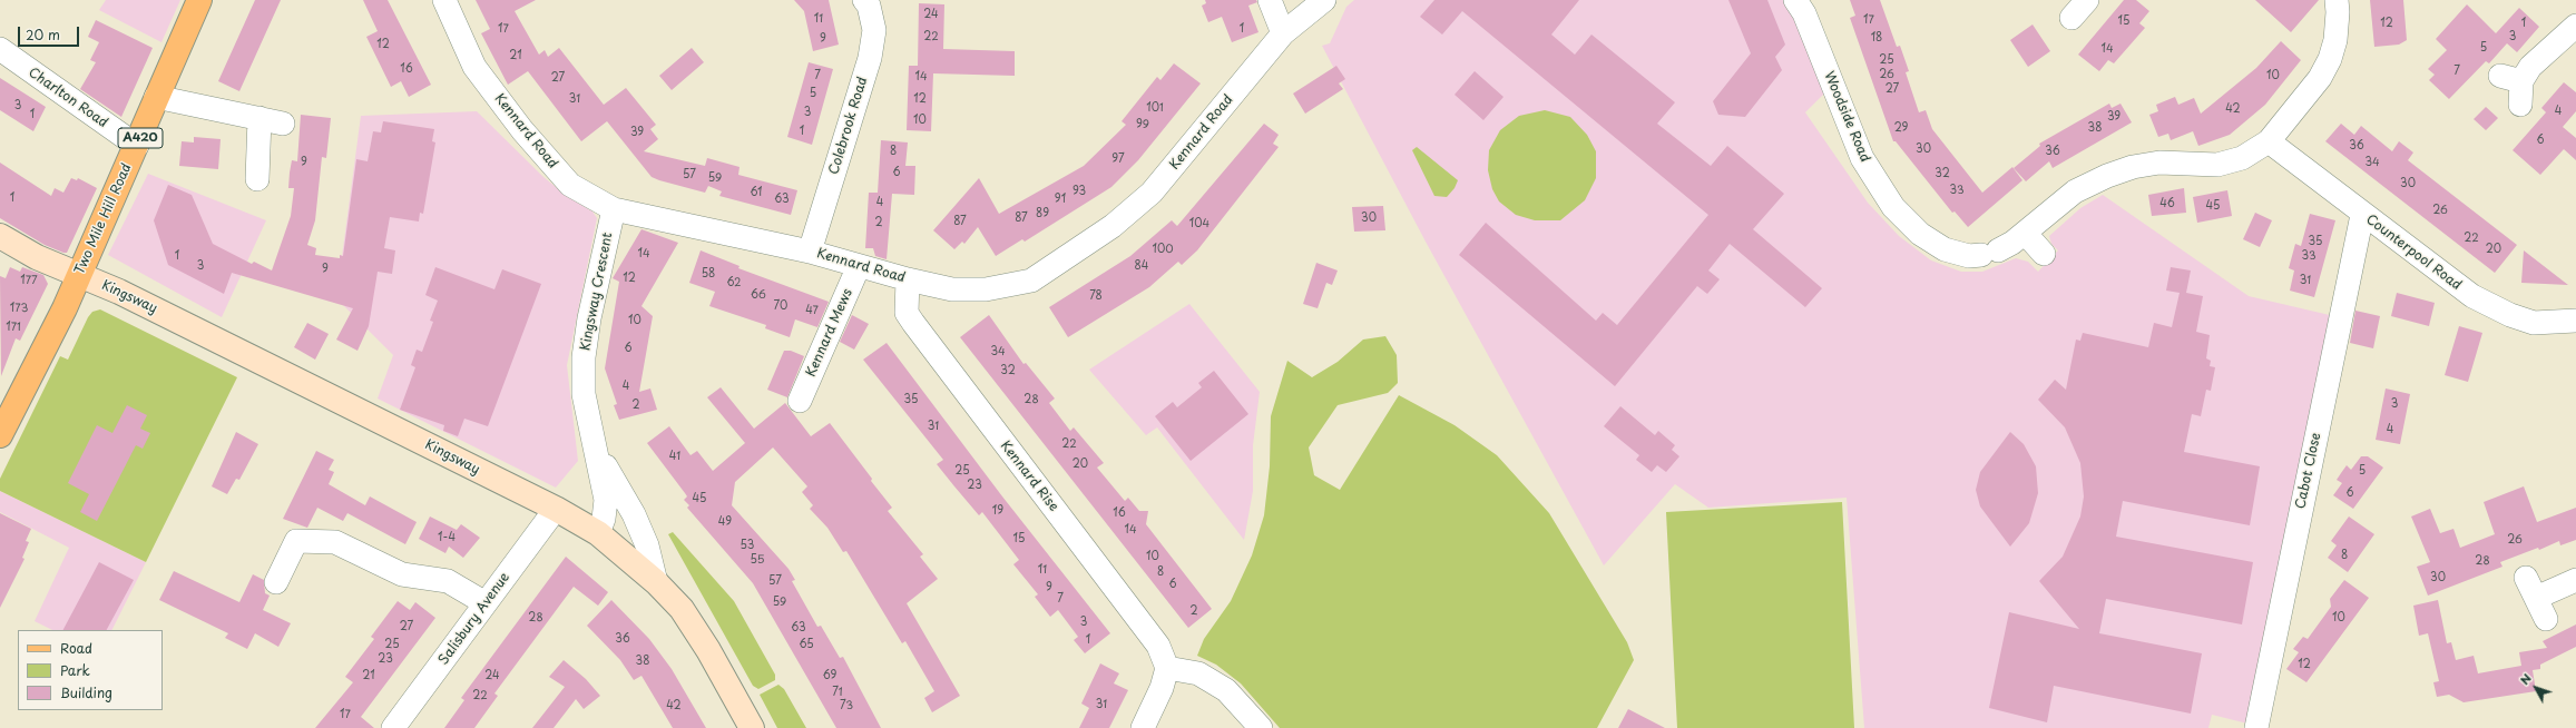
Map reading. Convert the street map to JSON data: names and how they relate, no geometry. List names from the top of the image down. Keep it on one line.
{"streets":{"main road":["A420","Two Mile Hill Road"],"street":["Charlton Road","Woodside Road","Colebrook Road","Kennard Road","Counterpool Road","Kingsway Crescent","Kingsway","Kennard Mews","Cabot Close","Kennard Rise","Salisbury Avenue"]},"crossings":[["Charlton Road","Two Mile Hill Road"],["Woodside Road","Counterpool Road"],["Colebrook Road","Kennard Road"],["Kennard Road","Kingsway Crescent"],["Kennard Road","Kennard Mews"],["Kennard Road","Kennard Rise"],["Two Mile Hill Road","Kingsway"],["Counterpool Road","Cabot Close"],["Kingsway Crescent","Kingsway"],["Kingsway","Salisbury Avenue"]],"house_numbers":["24","11","17","15","12","1","17","1","22","3","18","9","12","5","14","21","25","16","7","26","7","10","14","27","27","5","31","12","3","101","42","4","3","1","39","10","99","29","38","1","39","6","36","30","8","36","97","9","34","6","32","57","59","30","33","93","61","1","63","91","4","46","45","26","89","87","30","87","2","104","22","35","100","20","14","1","33","3","84","9","58","12","177","31","62","66","78","70","173","47","10","171","6","34","32","4","35","28","3","2","31","4","22","41","20","25","5","23","6","45","19","16","49","14","1-4","15","26","53","8","10","55","28","11","8","30","57","6","9","7","59","2","28","10","3","27","63","36","1","25","65","23","38","12","21","24","69","71","22","31","42","73","17"],"legend":["Road","Park","Building"],"scale_bar":"20 m","north":"top left"}
